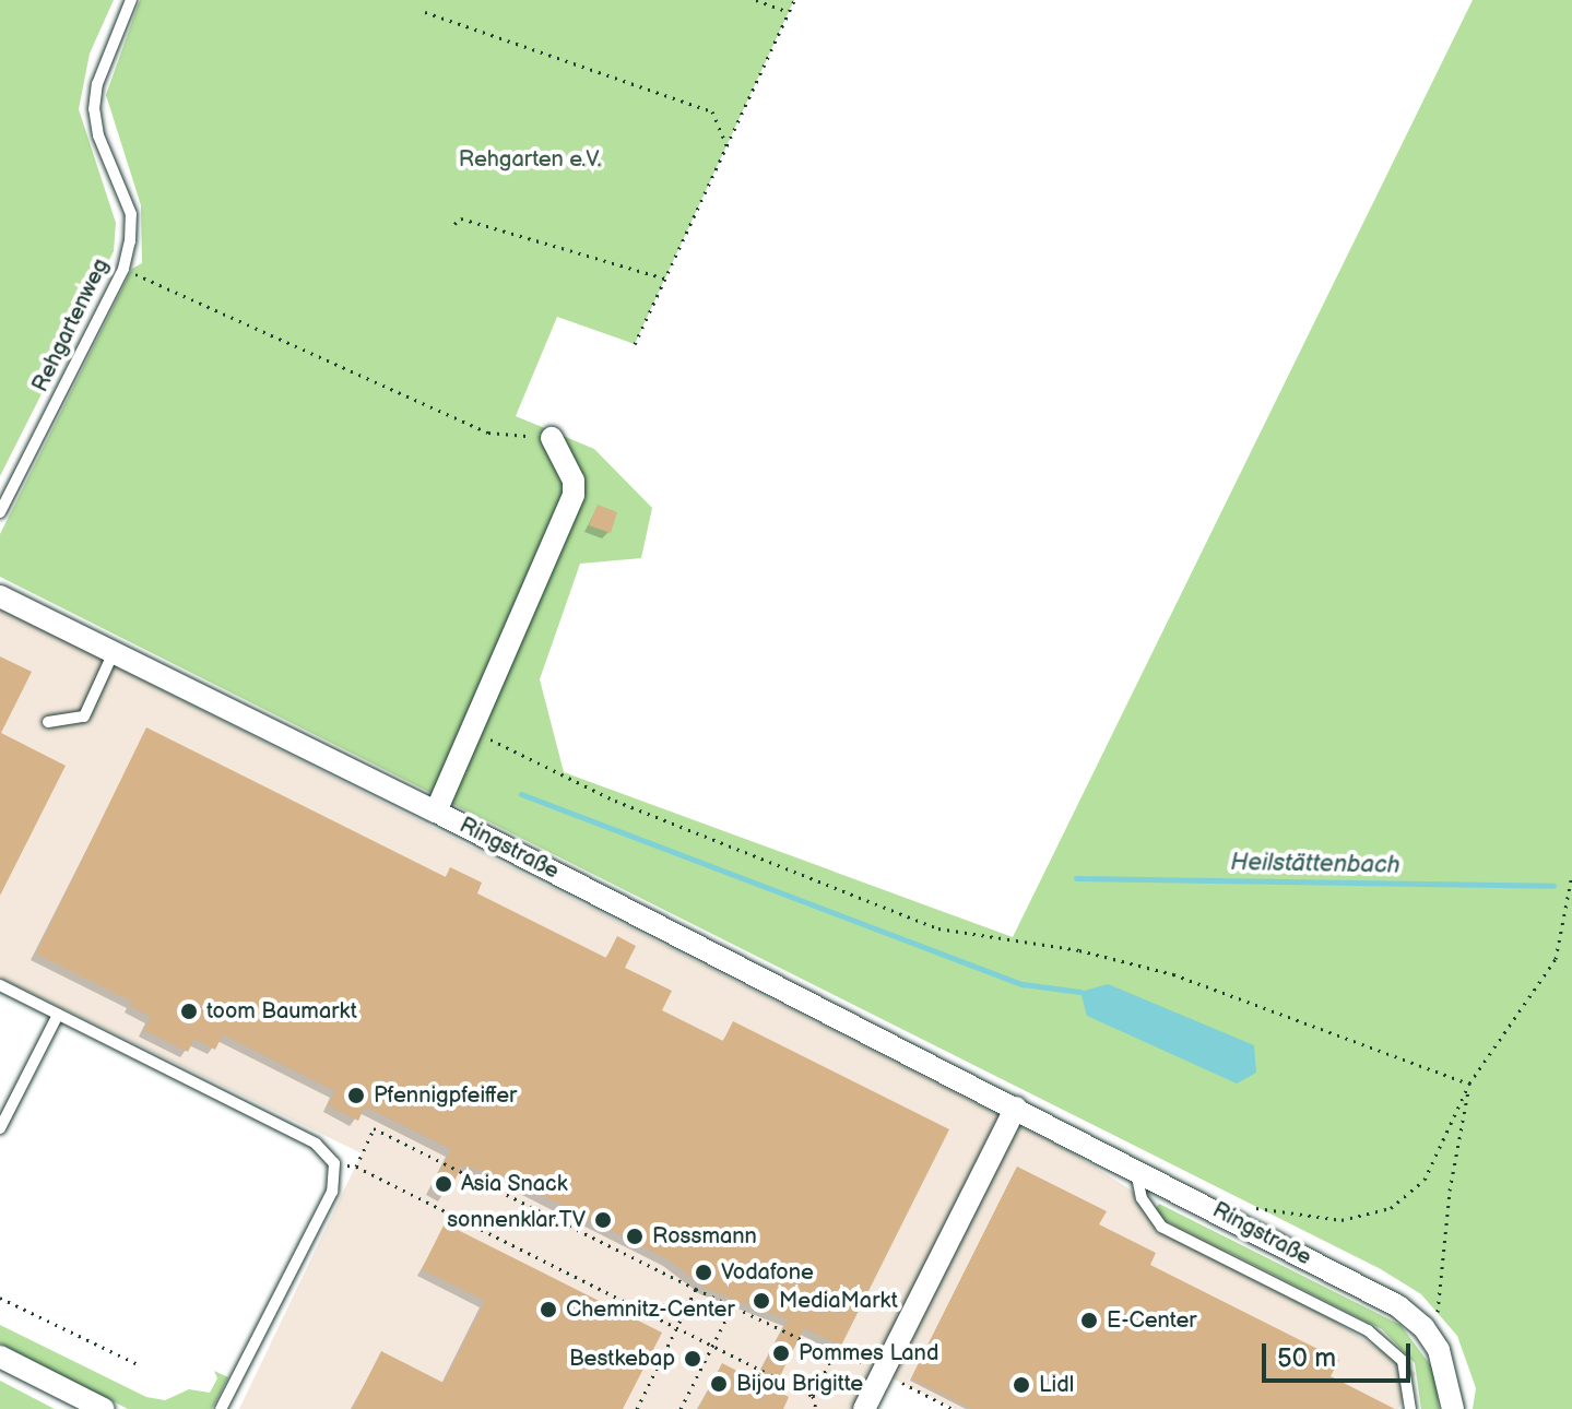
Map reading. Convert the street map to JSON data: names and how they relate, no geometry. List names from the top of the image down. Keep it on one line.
{"streets":{"street":["Ringstraße"],"lane":["Rehgartenweg"]},"water":["Heilstättenbach"],"parks":["Rehgarten e.V."],"places":["toom Baumarkt","Pfennigpfeiffer","Asia Snack","sonnenklar.TV","Rossmann","Vodafone","MediaMarkt","Chemnitz-Center","E-Center","Pommes Land","Bestkebap","Bijou Brigitte","Lidl"],"scale_bar":"50 m"}
